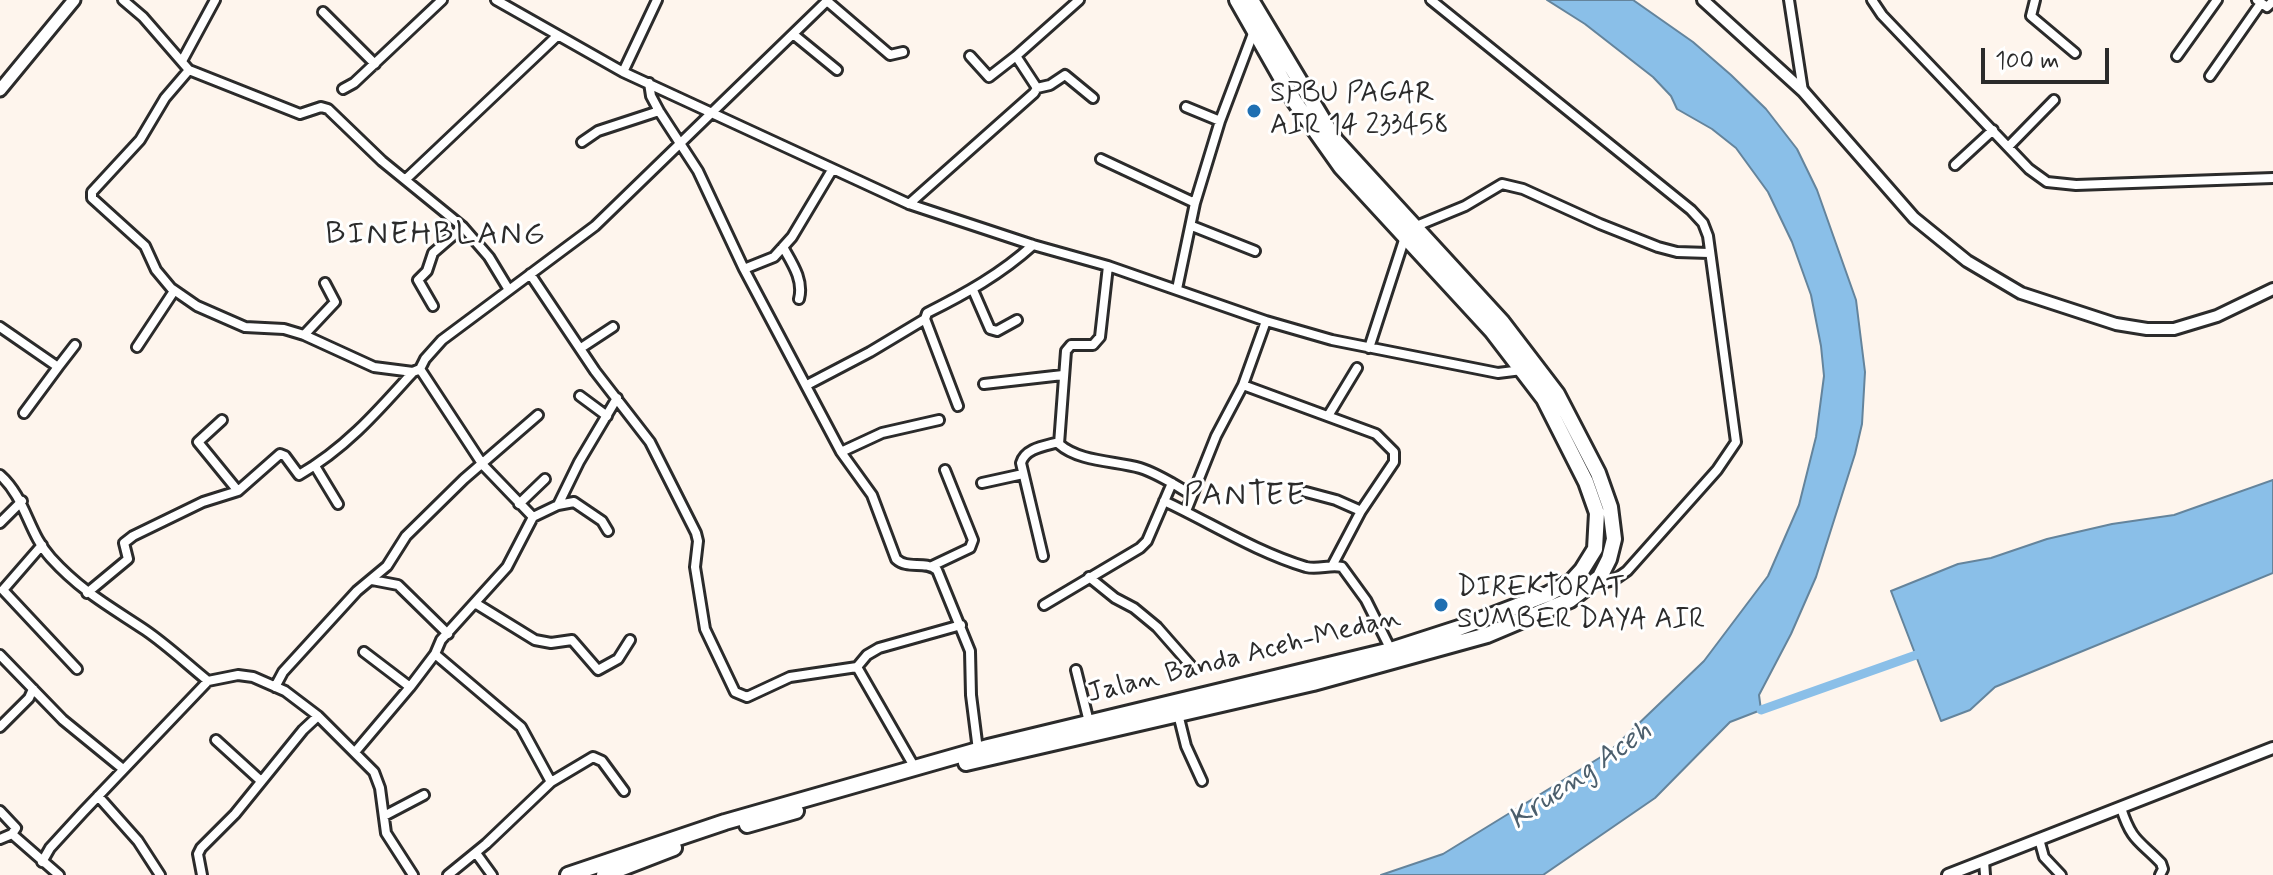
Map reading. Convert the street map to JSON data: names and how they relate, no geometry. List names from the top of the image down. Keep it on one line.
{"streets":{"highway":["Jalan Banda Aceh-Medan"]},"districts":["BINEHBLANG","PANTEE"],"water":["Krueng Aceh"],"places":["SPBU PAGAR AIR 14 233458","DIREKTORAT SUMBER DAYA AIR"],"scale_bar":"100 m"}
